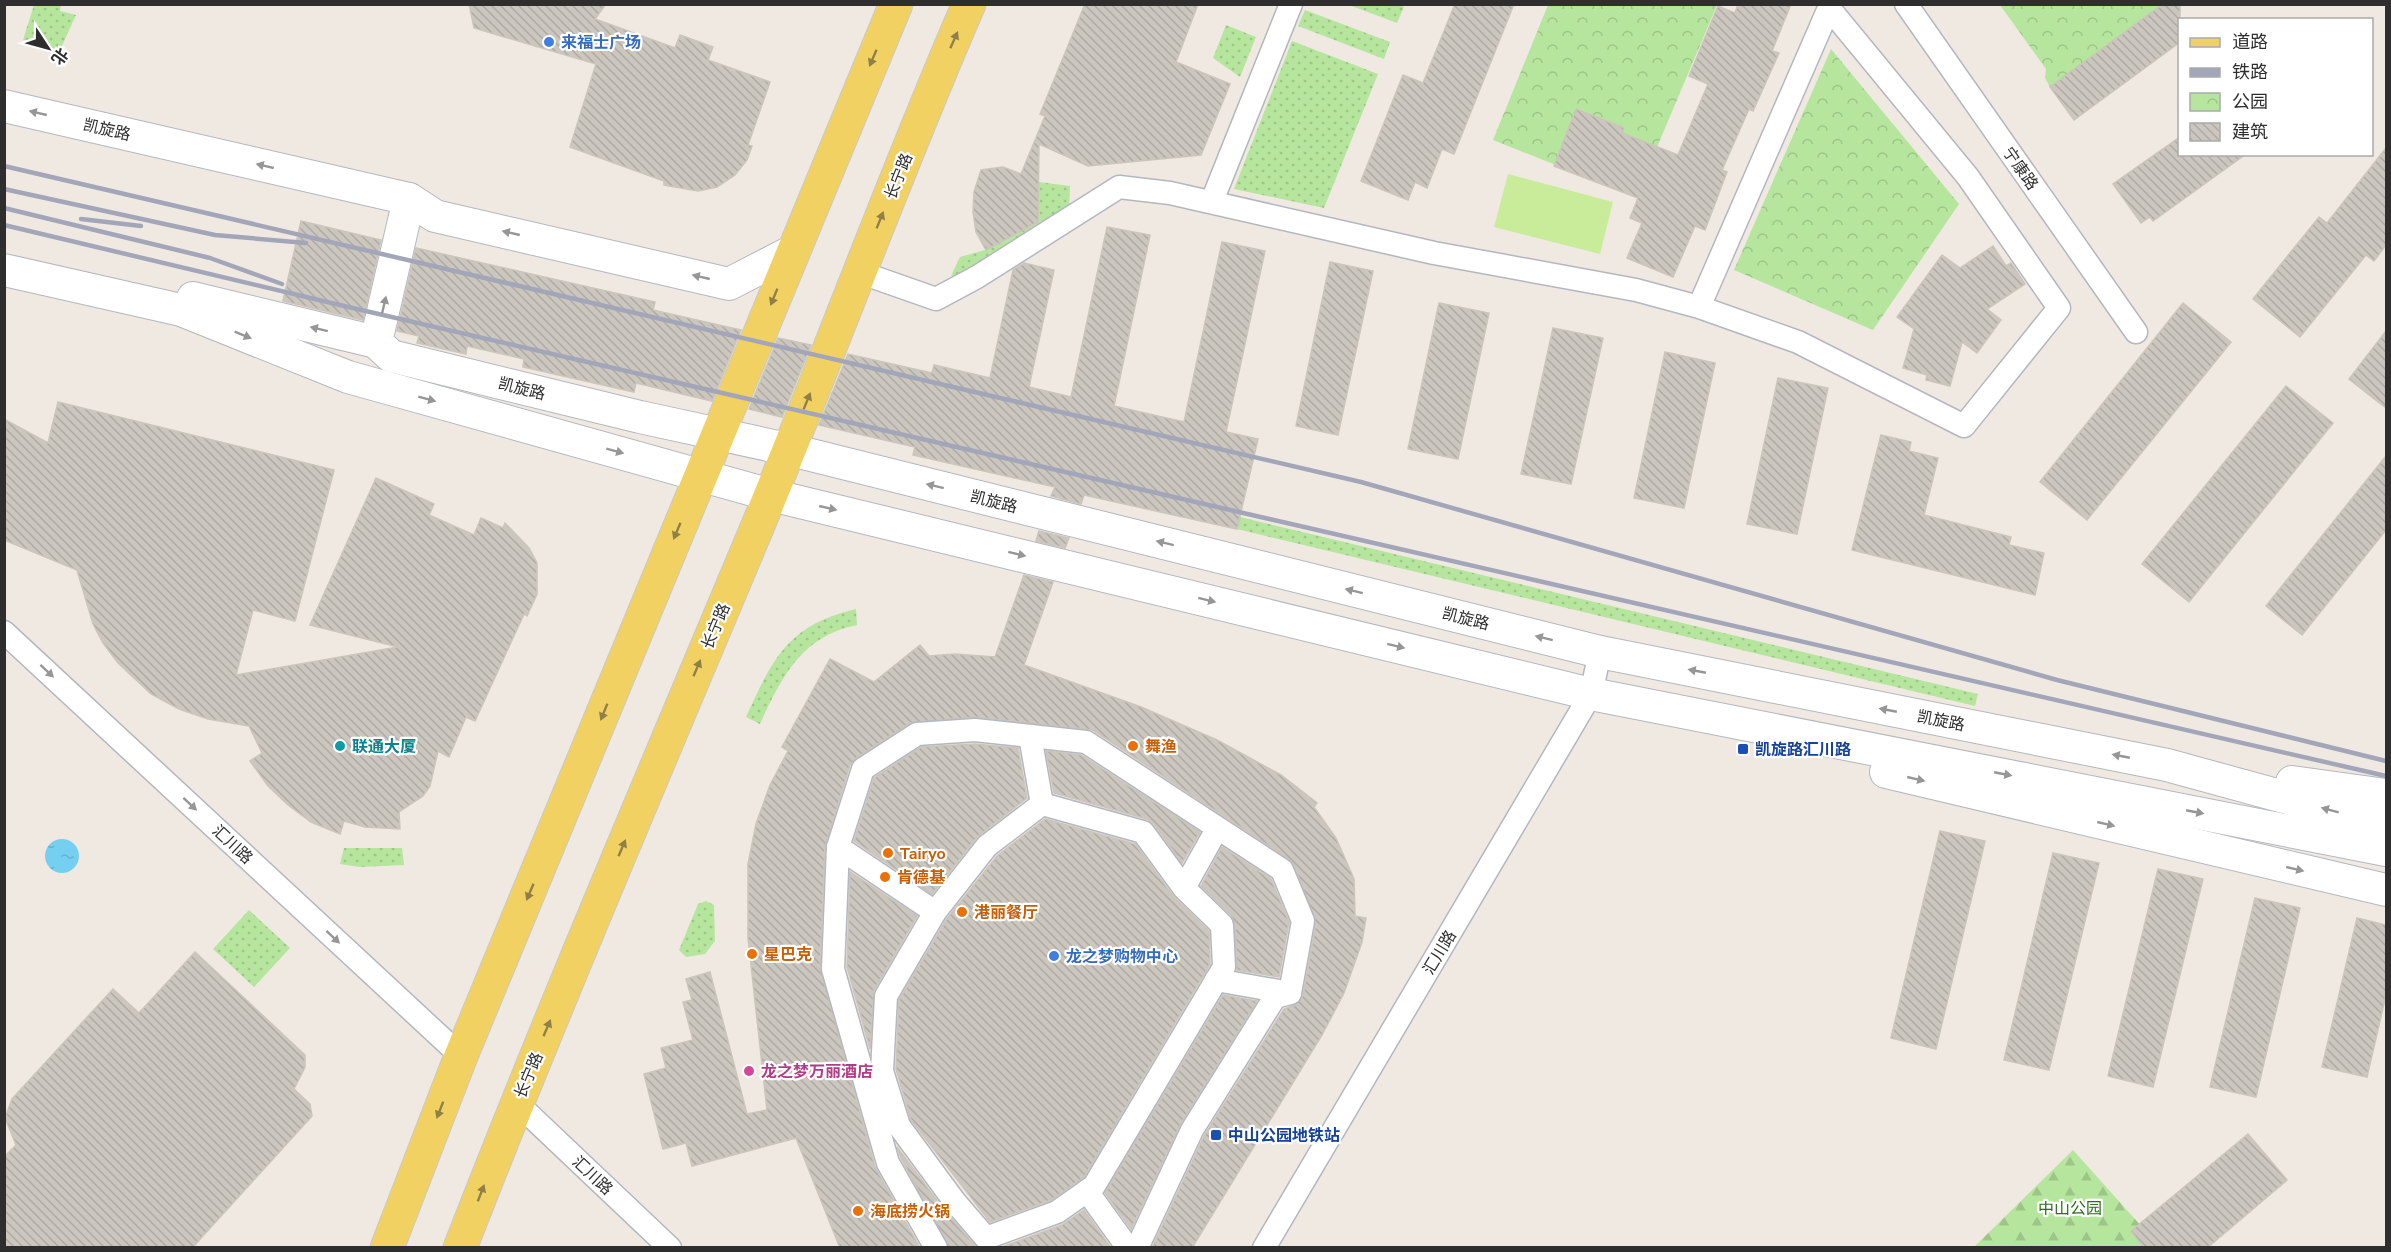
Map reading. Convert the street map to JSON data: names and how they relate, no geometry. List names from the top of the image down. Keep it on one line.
{"streets":{"main road":["长宁路"],"street":["凯旋路","宁康路","汇川路"]},"crossings":[["凯旋路","长宁路"],["凯旋路","汇川路"],["长宁路","汇川路"]],"one_way":["汇川路"],"parks":["中山公园"],"places":{"other":["来福士广场","联通大厦","舞渔","Tairyo","肯德基","港丽餐厅","星巴克","龙之梦购物中心","龙之梦万丽酒店","海底捞火锅"],"transit":["凯旋路汇川路","中山公园地铁站"]},"legend":["道路","铁路","公园","建筑"],"north":"bottom right"}
